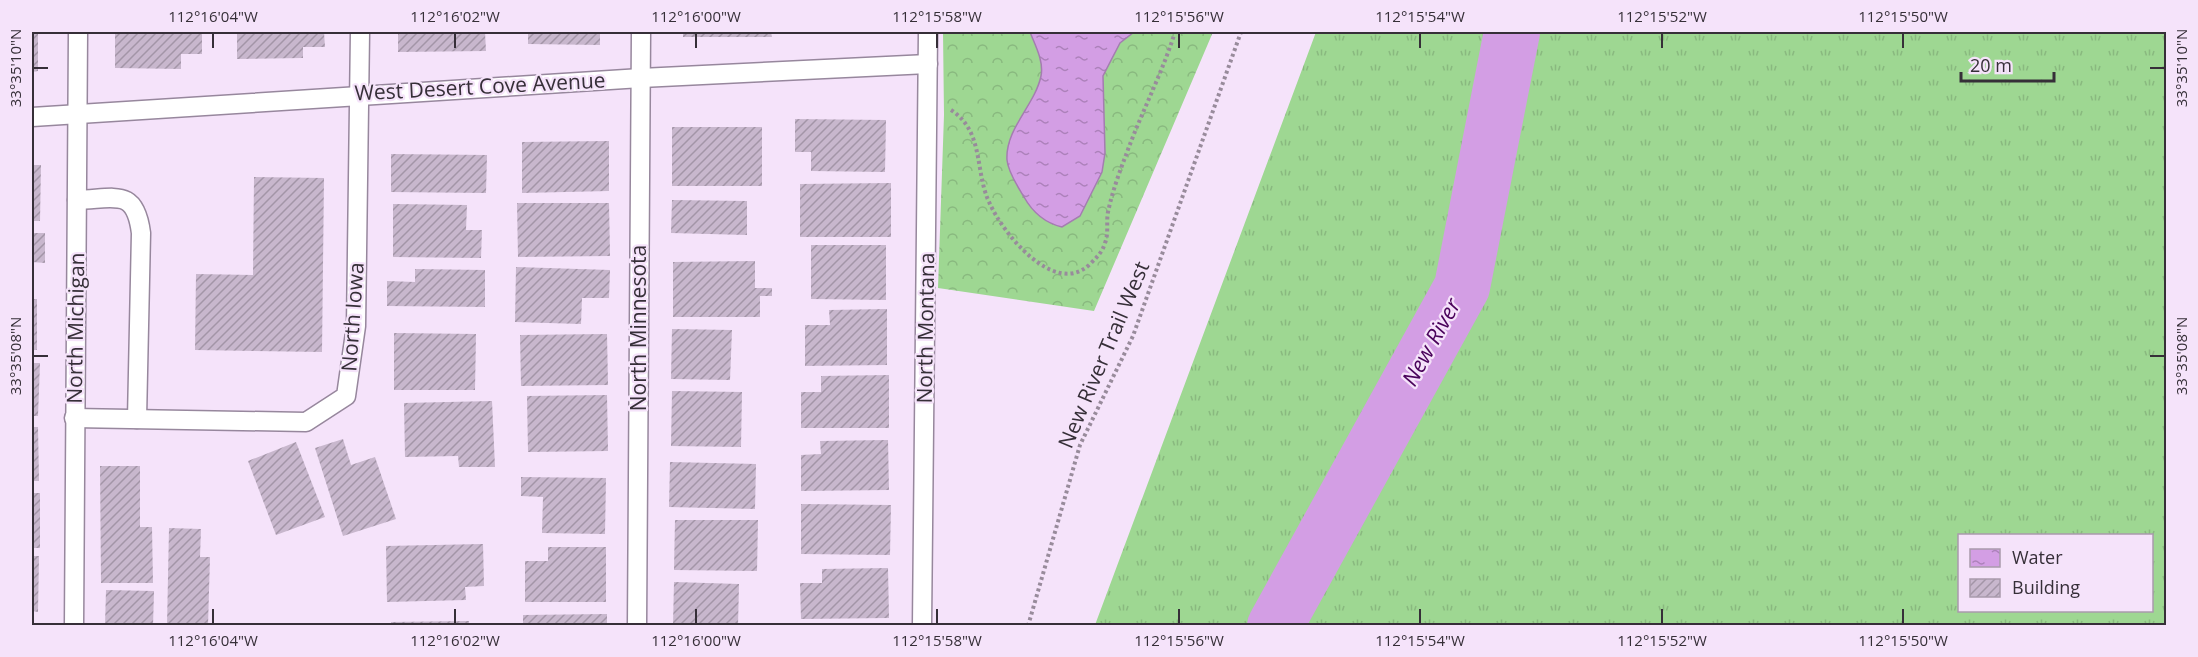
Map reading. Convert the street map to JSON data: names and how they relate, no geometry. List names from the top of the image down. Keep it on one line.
{"streets":{"lane":["West Desert Cove Avenue","North Iowa","North Michigan","North Minnesota","North Montana"],"path":["New River Trail West"]},"crossings":[["West Desert Cove Avenue","North Iowa"],["West Desert Cove Avenue","North Michigan"],["West Desert Cove Avenue","North Minnesota"],["West Desert Cove Avenue","North Montana"],["North Iowa","North Michigan"]],"water":["New River"],"legend":["Water","Building"],"scale_bar":"20 m","coordinates":["112°16'04\"W","112°16'02\"W","112°16'00\"W","112°15'58\"W","112°15'56\"W","112°15'54\"W","112°15'52\"W","112°15'50\"W","33°35'10\"N","33°35'08\"N"]}
